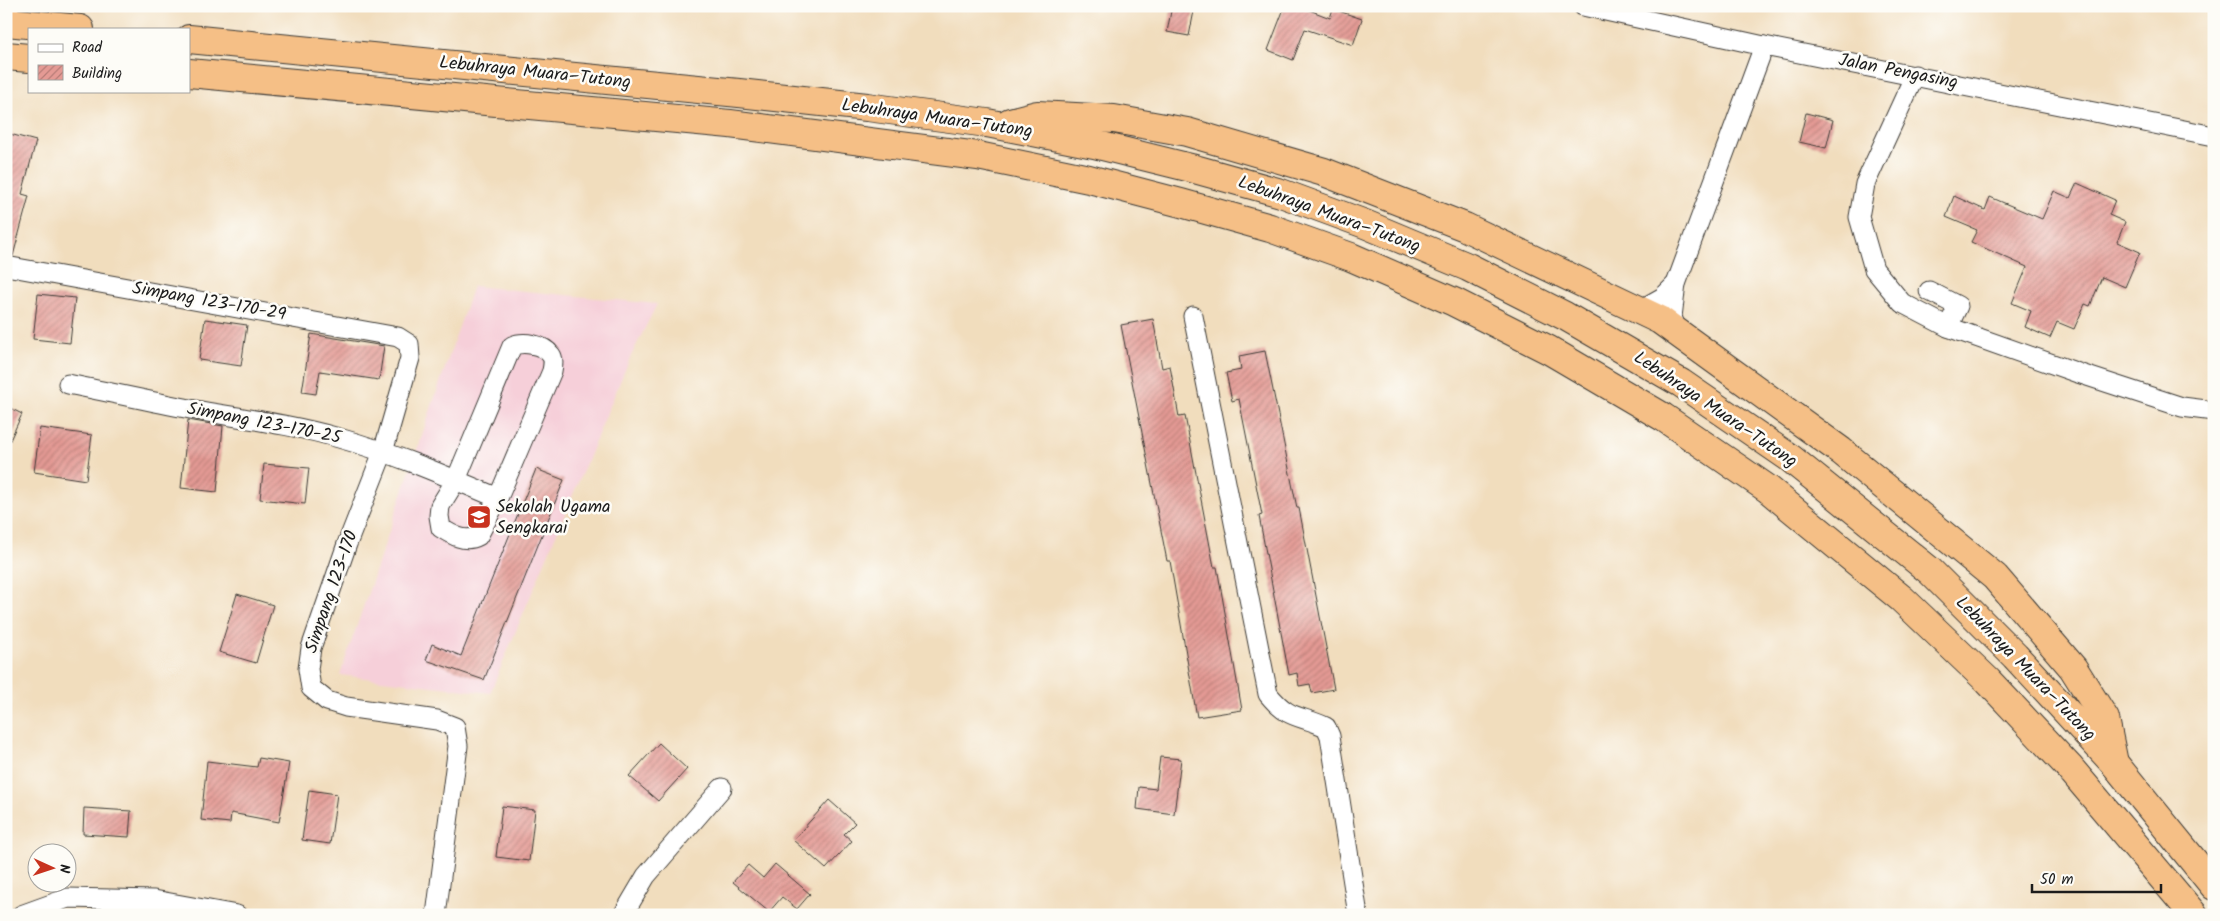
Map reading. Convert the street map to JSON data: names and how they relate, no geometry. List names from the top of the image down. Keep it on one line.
{"streets":{"highway":["Lebuhraya Muara–Tutong"],"street":["Jalan Pengasing","Simpang 123-170-29","Simpang 123-170-25","Simpang 123-170"]},"crossings":[["Simpang 123-170-29","Simpang 123-170"],["Simpang 123-170-25","Simpang 123-170"]],"places":{"school or university":["Sekolah Ugama Sengkarai"]},"legend":["Road","Building"],"scale_bar":"50 m","north":"right"}
